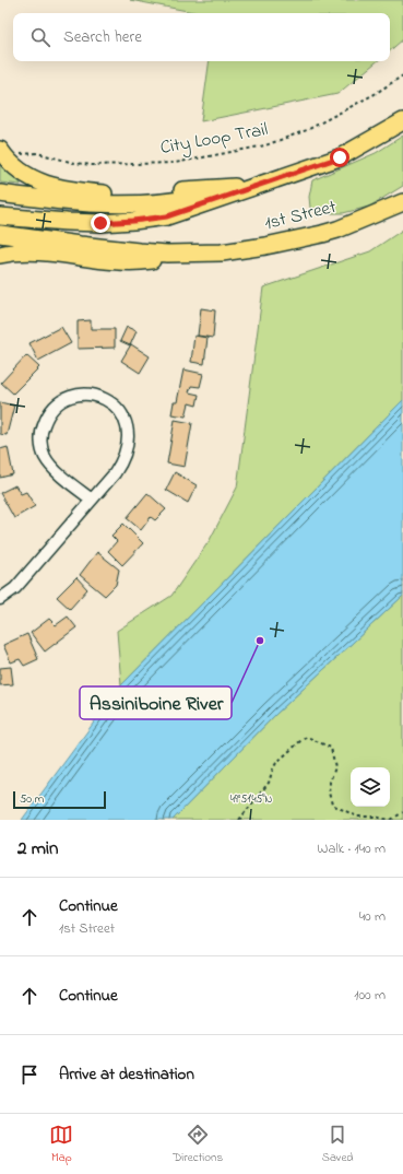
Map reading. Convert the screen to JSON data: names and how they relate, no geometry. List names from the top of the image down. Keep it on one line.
{"streets":{"main road":["1st Street"],"path":["City Loop Trail"]},"places":["Assiniboine River"],"scale_bar":"50 m","page":{"search":"Search here","scale":"50 m","heading":["2 min","Walk · 140 m"],"list":[["Continue","1st Street","40 m"],["Continue","100 m"],"Arrive at destination"],"nav":["Map","Directions","Saved"]},"coordinates":["49°51'45\"N"]}
